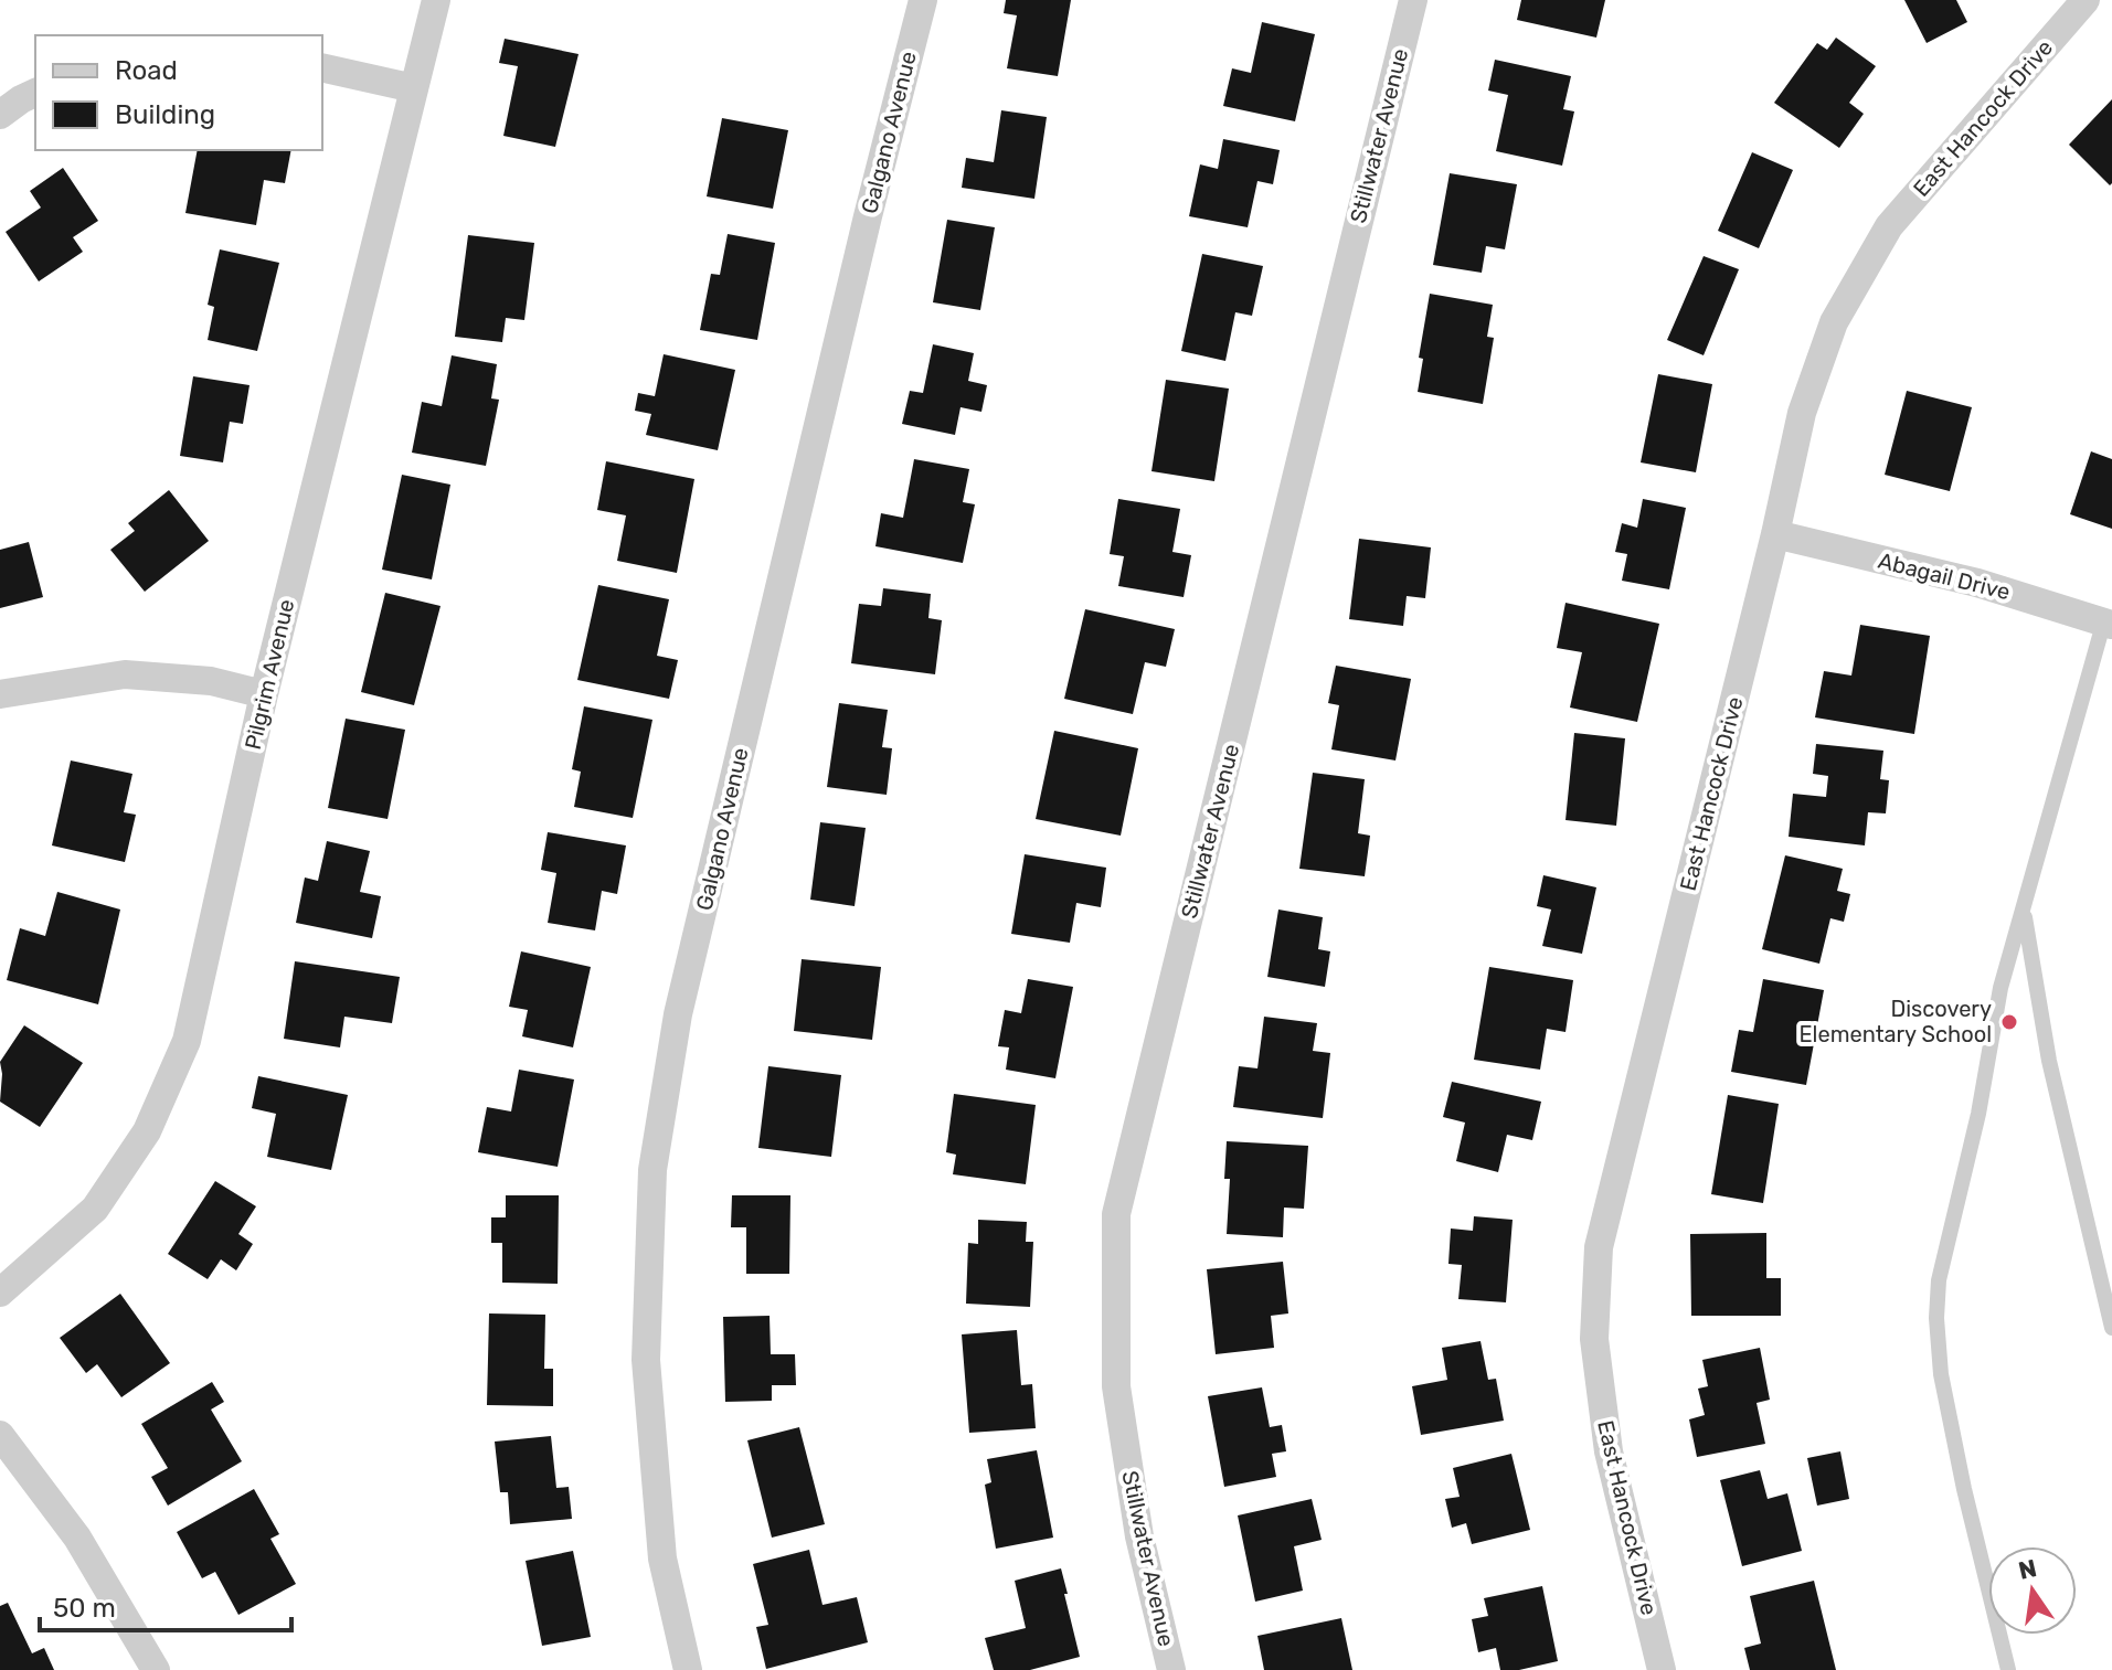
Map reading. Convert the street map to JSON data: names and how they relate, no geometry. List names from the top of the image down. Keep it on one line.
{"streets":{"street":["East Hancock Drive","Galgano Avenue","Stillwater Avenue","Abagail Drive","Pilgrim Avenue"]},"crossings":[["East Hancock Drive","Abagail Drive"]],"places":["Discovery Elementary School"],"legend":["Road","Building"],"scale_bar":"50 m","north":"top"}
